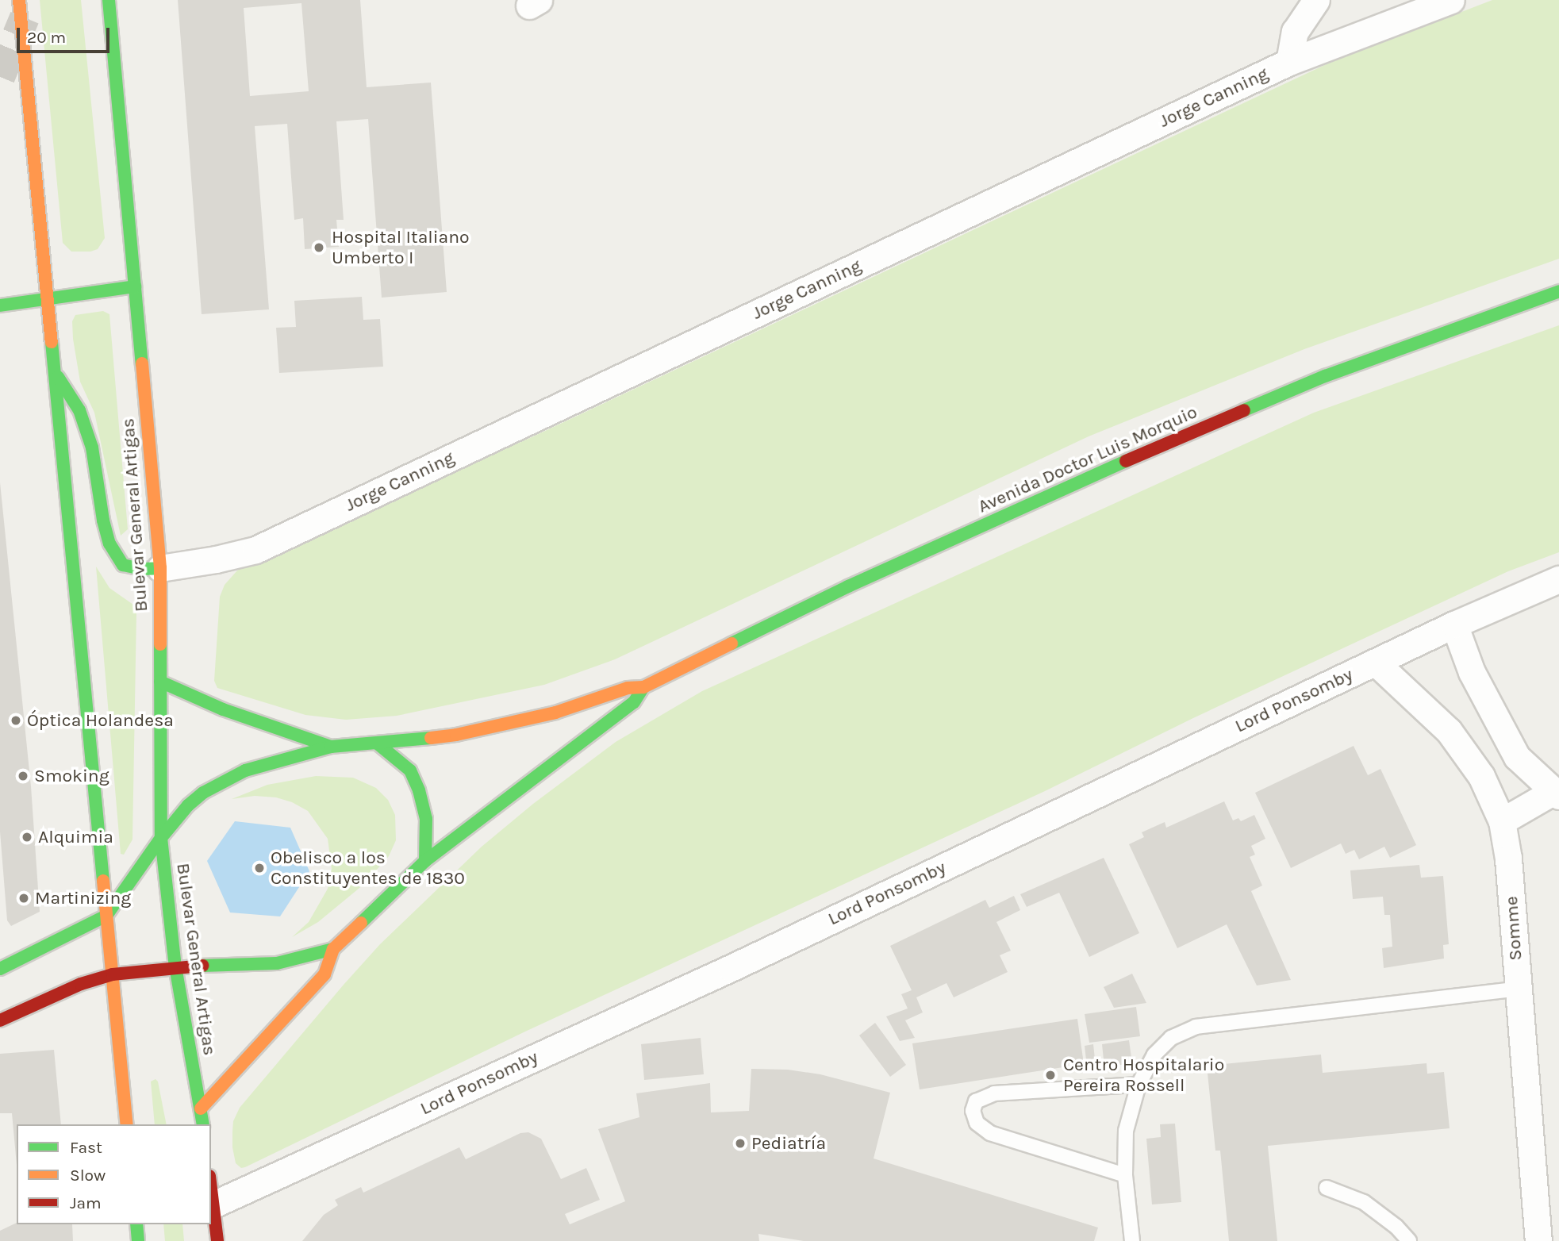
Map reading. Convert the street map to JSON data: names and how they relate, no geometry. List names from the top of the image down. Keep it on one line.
{"streets":{"main road":["Avenida Doctor Luis Morquio","Bulevar General Artigas"],"street":["Jorge Canning","Lord Ponsomby","Somme"]},"crossings":[["Jorge Canning","Bulevar General Artigas"],["Avenida Doctor Luis Morquio","Bulevar General Artigas"],["Lord Ponsomby","Somme"]],"places":["Hospital Italiano Umberto I","Óptica Holandesa","Smoking","Alquimia","Obelisco a los Constituyentes de 1830","Martinizing","Centro Hospitalario Pereira Rossell","Pediatría"],"legend":["Fast","Slow","Jam"],"scale_bar":"20 m"}
